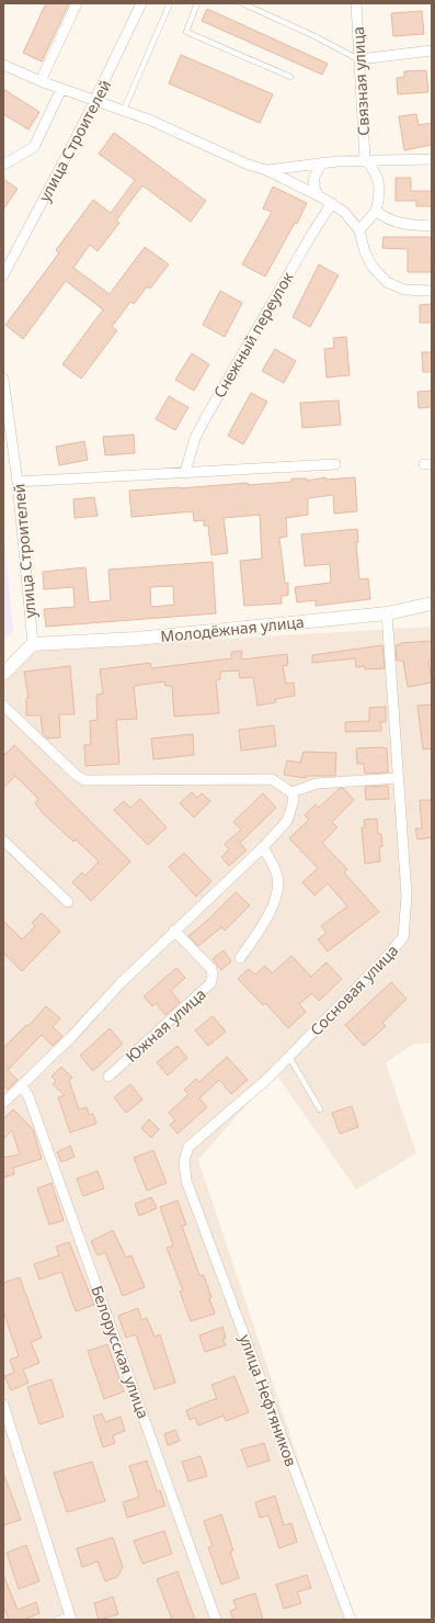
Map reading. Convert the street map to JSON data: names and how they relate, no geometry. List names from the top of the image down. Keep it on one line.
{"streets":{"main road":["Молодёжная улица"],"street":["Связная улица","улица Строителей","Снежный переулок","Сосновая улица","Южная улица","Белорусская улица","улица Нефтяников"]},"crossings":[["улица Строителей","Молодёжная улица"],["Молодёжная улица","Сосновая улица"],["Сосновая улица","улица Нефтяников"]]}
